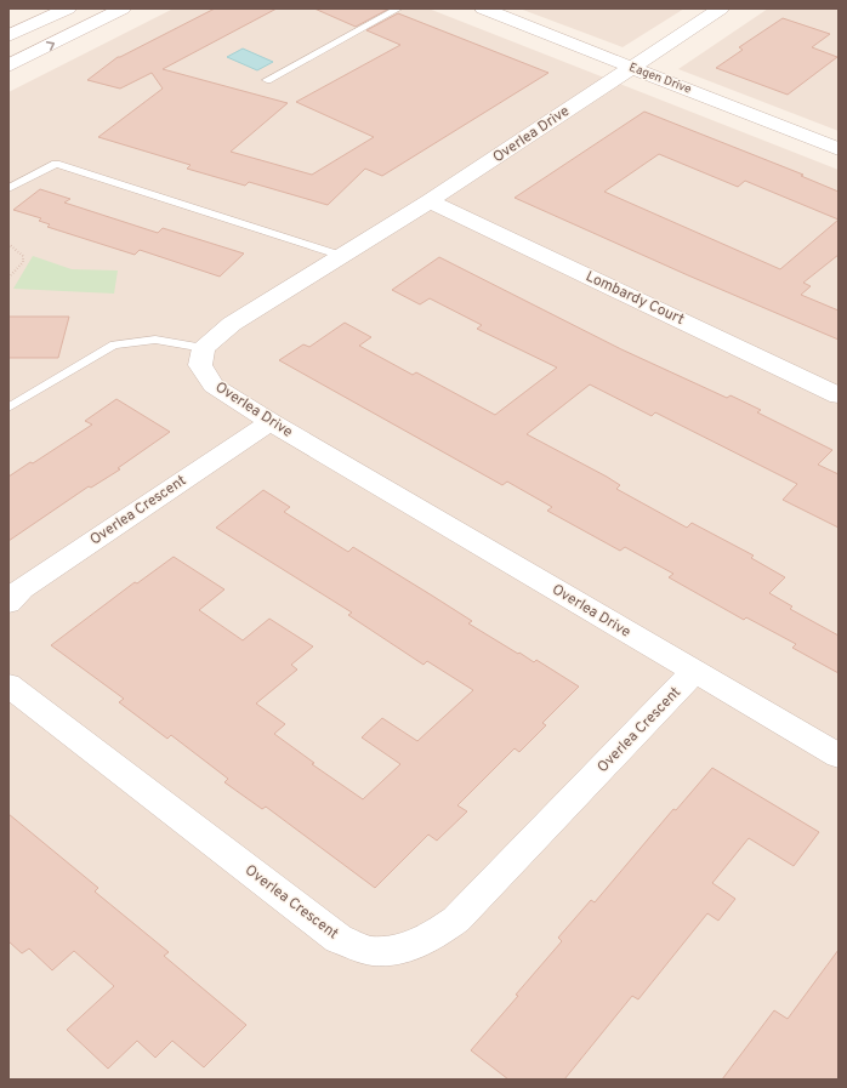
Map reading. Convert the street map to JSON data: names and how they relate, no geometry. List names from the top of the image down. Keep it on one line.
{"streets":{"street":["Eagen Drive","Overlea Drive","Lombardy Court","Overlea Crescent"]},"crossings":[["Eagen Drive","Overlea Drive"],["Overlea Drive","Lombardy Court"],["Overlea Drive","Overlea Crescent"]]}
